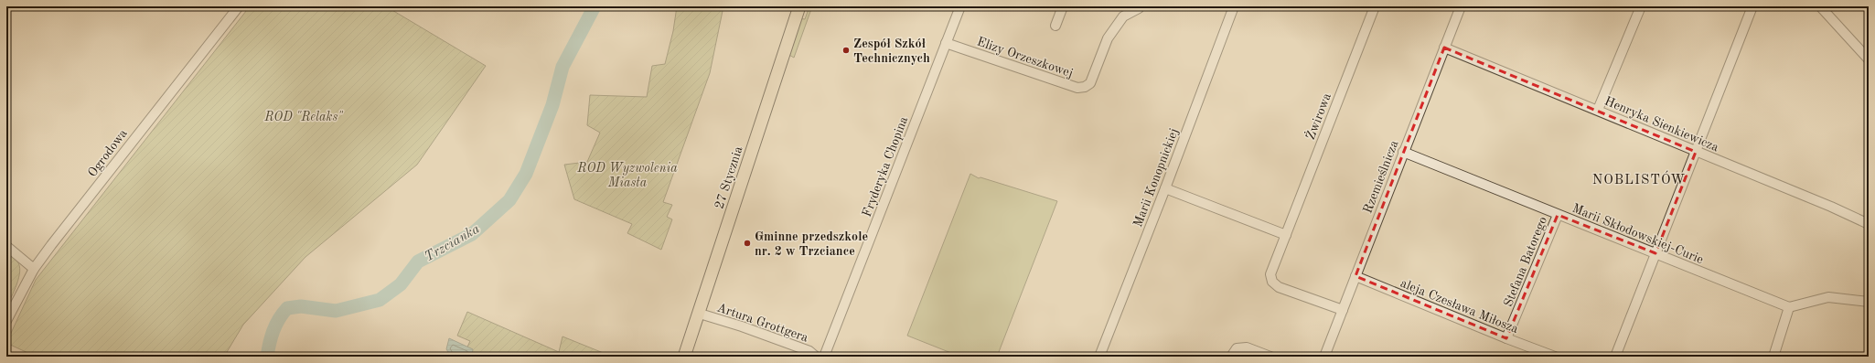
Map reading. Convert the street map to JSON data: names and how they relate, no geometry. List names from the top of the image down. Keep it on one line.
{"streets":{"main road":["27 Stycznia"],"street":["Elizy Orzeszkowej","Żwirowa","Henryka Sienkiewicza","Ogrodowa","Fryderyka Chopina","Rzemieślnicza","Marii Konopnickiej","Marii Skłodowskiej-Curie","Stefana Batorego","aleja Czesława Miłosza","Artura Grottgera"]},"crossings":[["Elizy Orzeszkowej","Fryderyka Chopina"],["Żwirowa","Rzemieślnicza"],["Henryka Sienkiewicza","Rzemieślnicza"],["Rzemieślnicza","Marii Skłodowskiej-Curie"],["Rzemieślnicza","aleja Czesława Miłosza"],["27 Stycznia","Artura Grottgera"],["Marii Skłodowskiej-Curie","Stefana Batorego"],["Stefana Batorego","aleja Czesława Miłosza"]],"districts":["NOBLISTÓW"],"water":["Trzcianka"],"parks":["ROD \"Relaks\"","ROD Wyzwolenia Miasta"],"places":["Zespół Szkół Technicznych","Gminne przedszkole nr. 2 w Trzciance"]}
